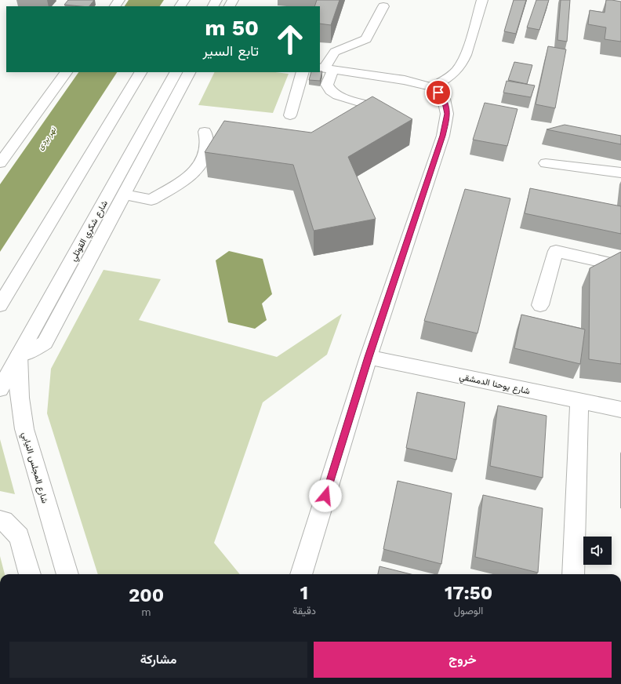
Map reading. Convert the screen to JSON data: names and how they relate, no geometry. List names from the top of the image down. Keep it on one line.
{"streets":{"main road":["شارع شكري القوتلي","شارع يوحنا الدمشقي","شارع المجلس النيابي"]},"crossings":[["شارع شكري القوتلي","شارع المجلس النيابي"]],"water":["نهر بردى"],"page":{"turn":["50 m","تابع السير"],"eta":["17:50","الوصول","1","دقيقة","200","m"],"buttons":["خروج","مشاركة"]}}
